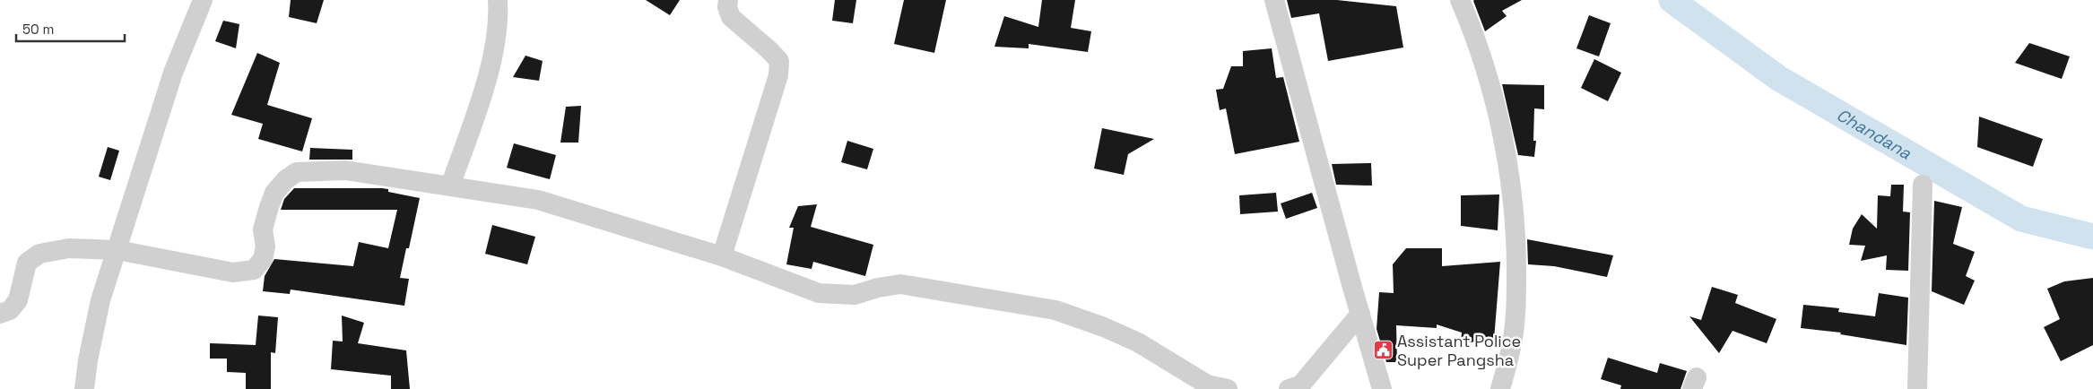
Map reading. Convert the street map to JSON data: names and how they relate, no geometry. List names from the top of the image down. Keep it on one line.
{"water":["Chandana"],"places":{"public building":["Assistant Police Super Pangsha"]},"scale_bar":"50 m"}
